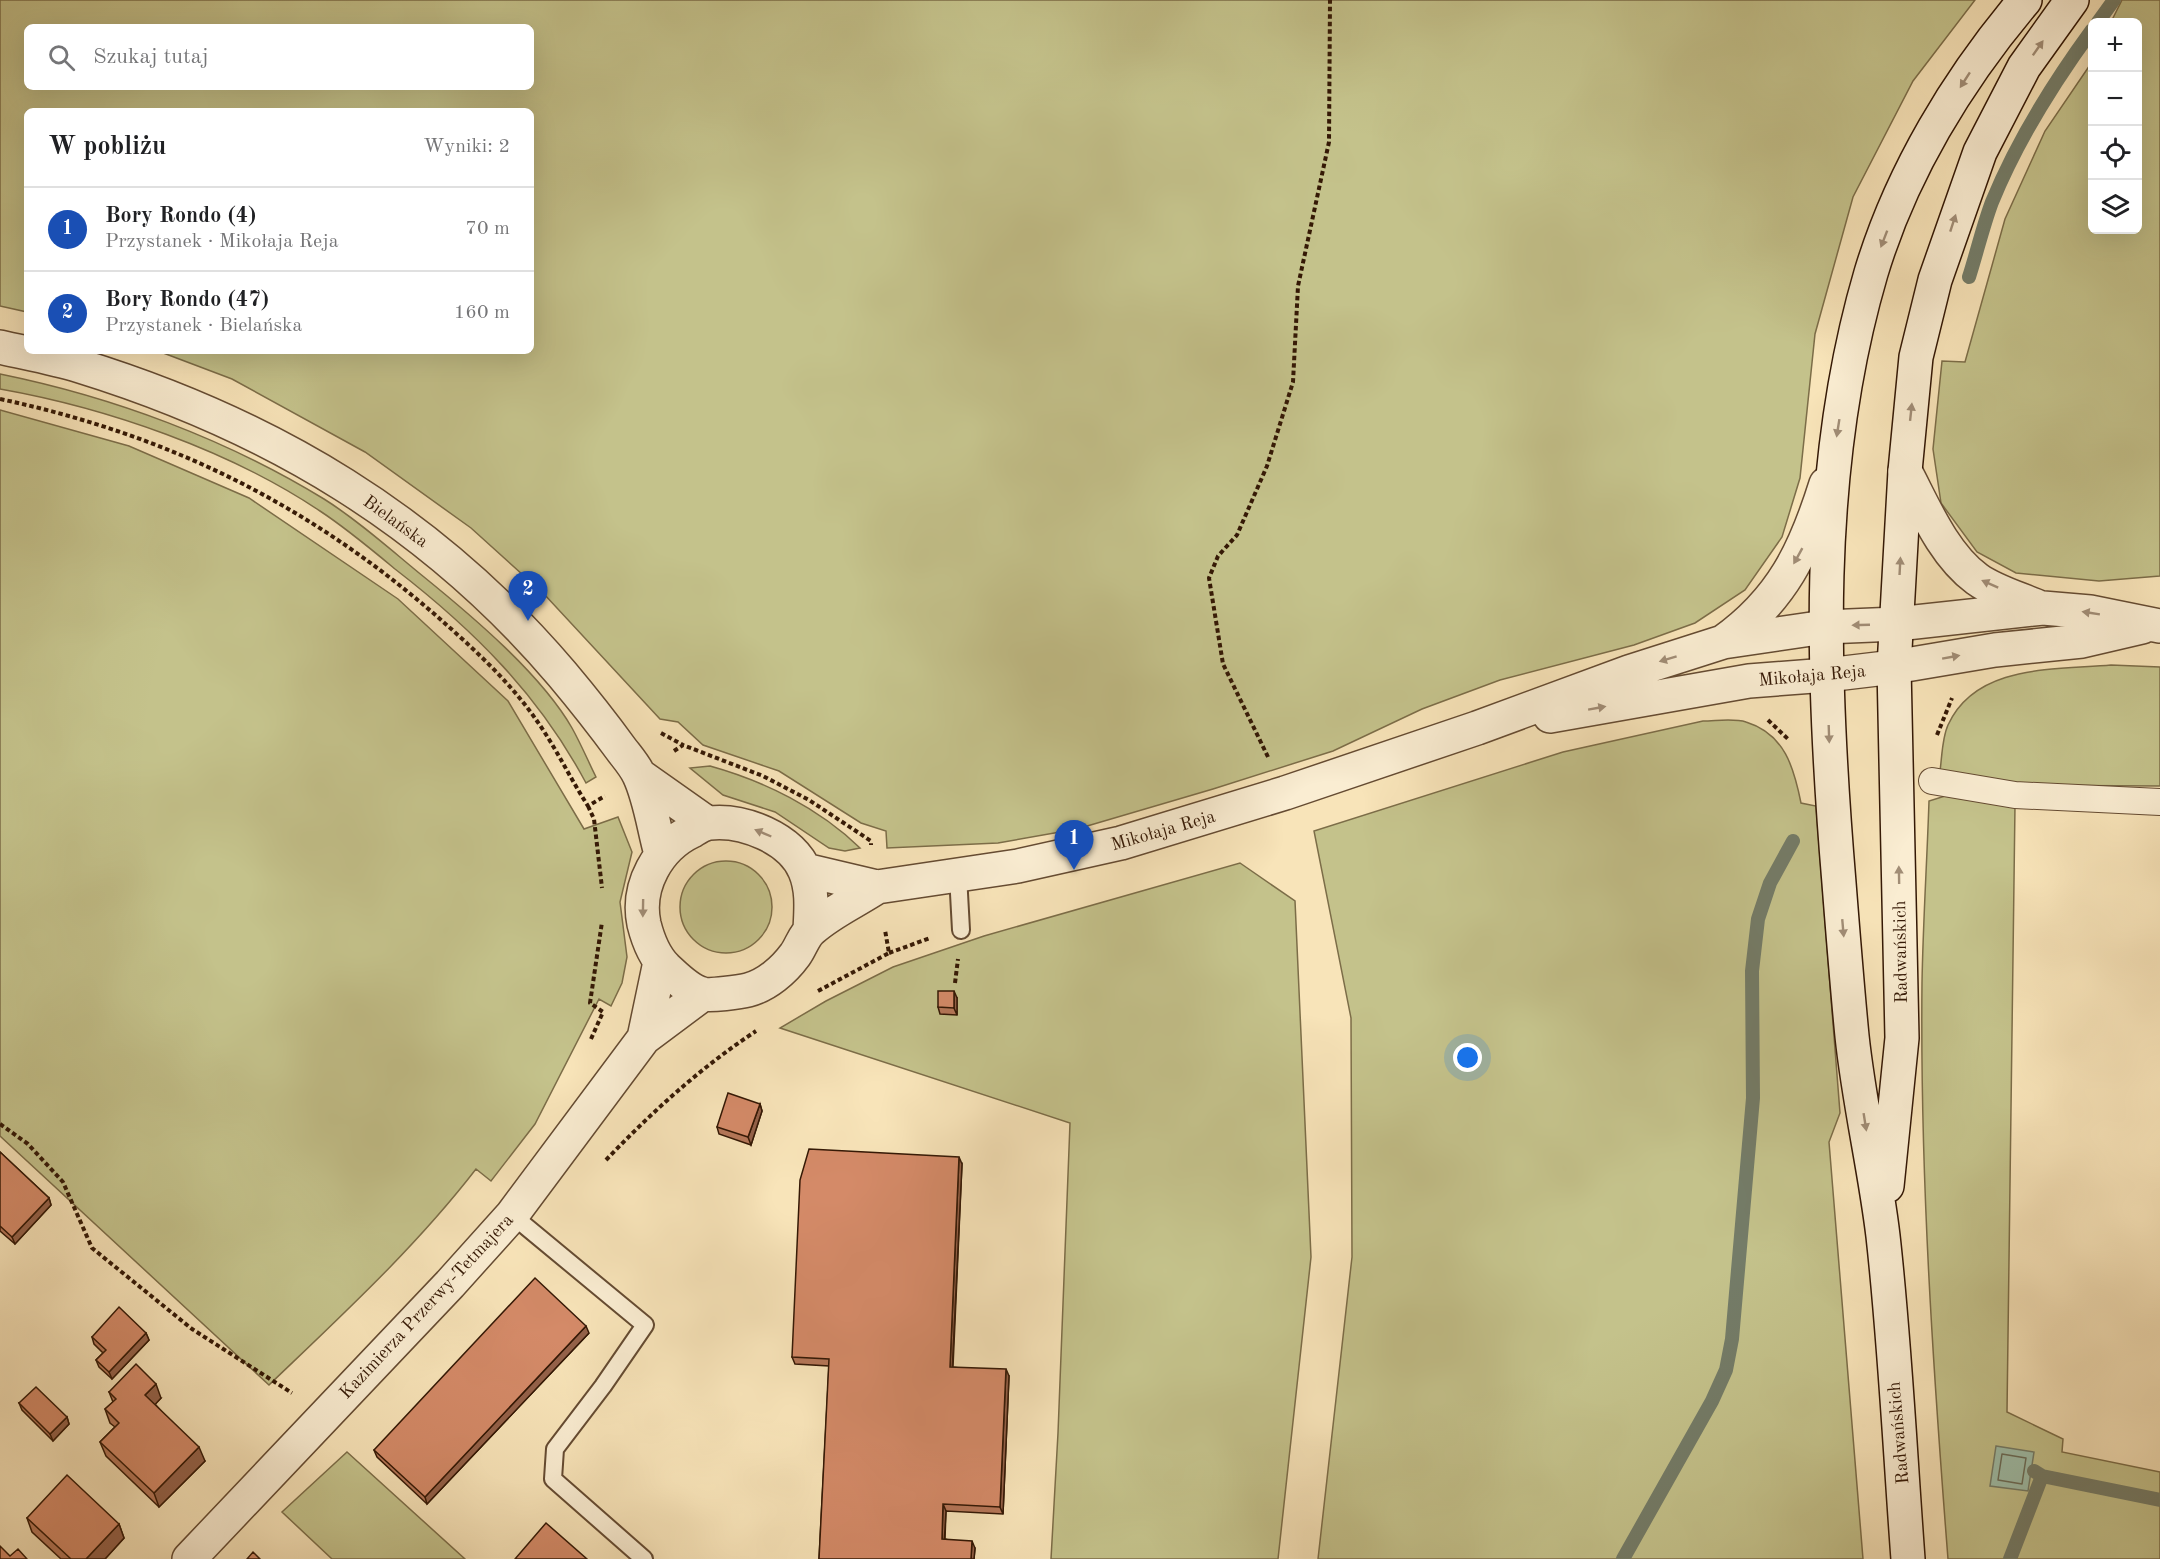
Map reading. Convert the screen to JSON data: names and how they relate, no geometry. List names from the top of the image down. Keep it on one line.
{"streets":{"street":["Bielańska","Mikołaja Reja","Radwańskich","Kazimierza Przerwy-Tetmajera"]},"crossings":[["Bielańska","Mikołaja Reja"],["Mikołaja Reja","Radwańskich"]],"page":{"map_buttons":["+","−"],"search":"Szukaj tutaj","heading":["W pobliżu","Wyniki: 2"],"list":[{"mark":"1","name":"Bory Rondo (4)","note":"Przystanek · Mikołaja Reja","value":"70 m"},{"mark":"2","name":"Bory Rondo (47)","note":"Przystanek · Bielańska","value":"160 m"}],"pins":["2","1"]}}
